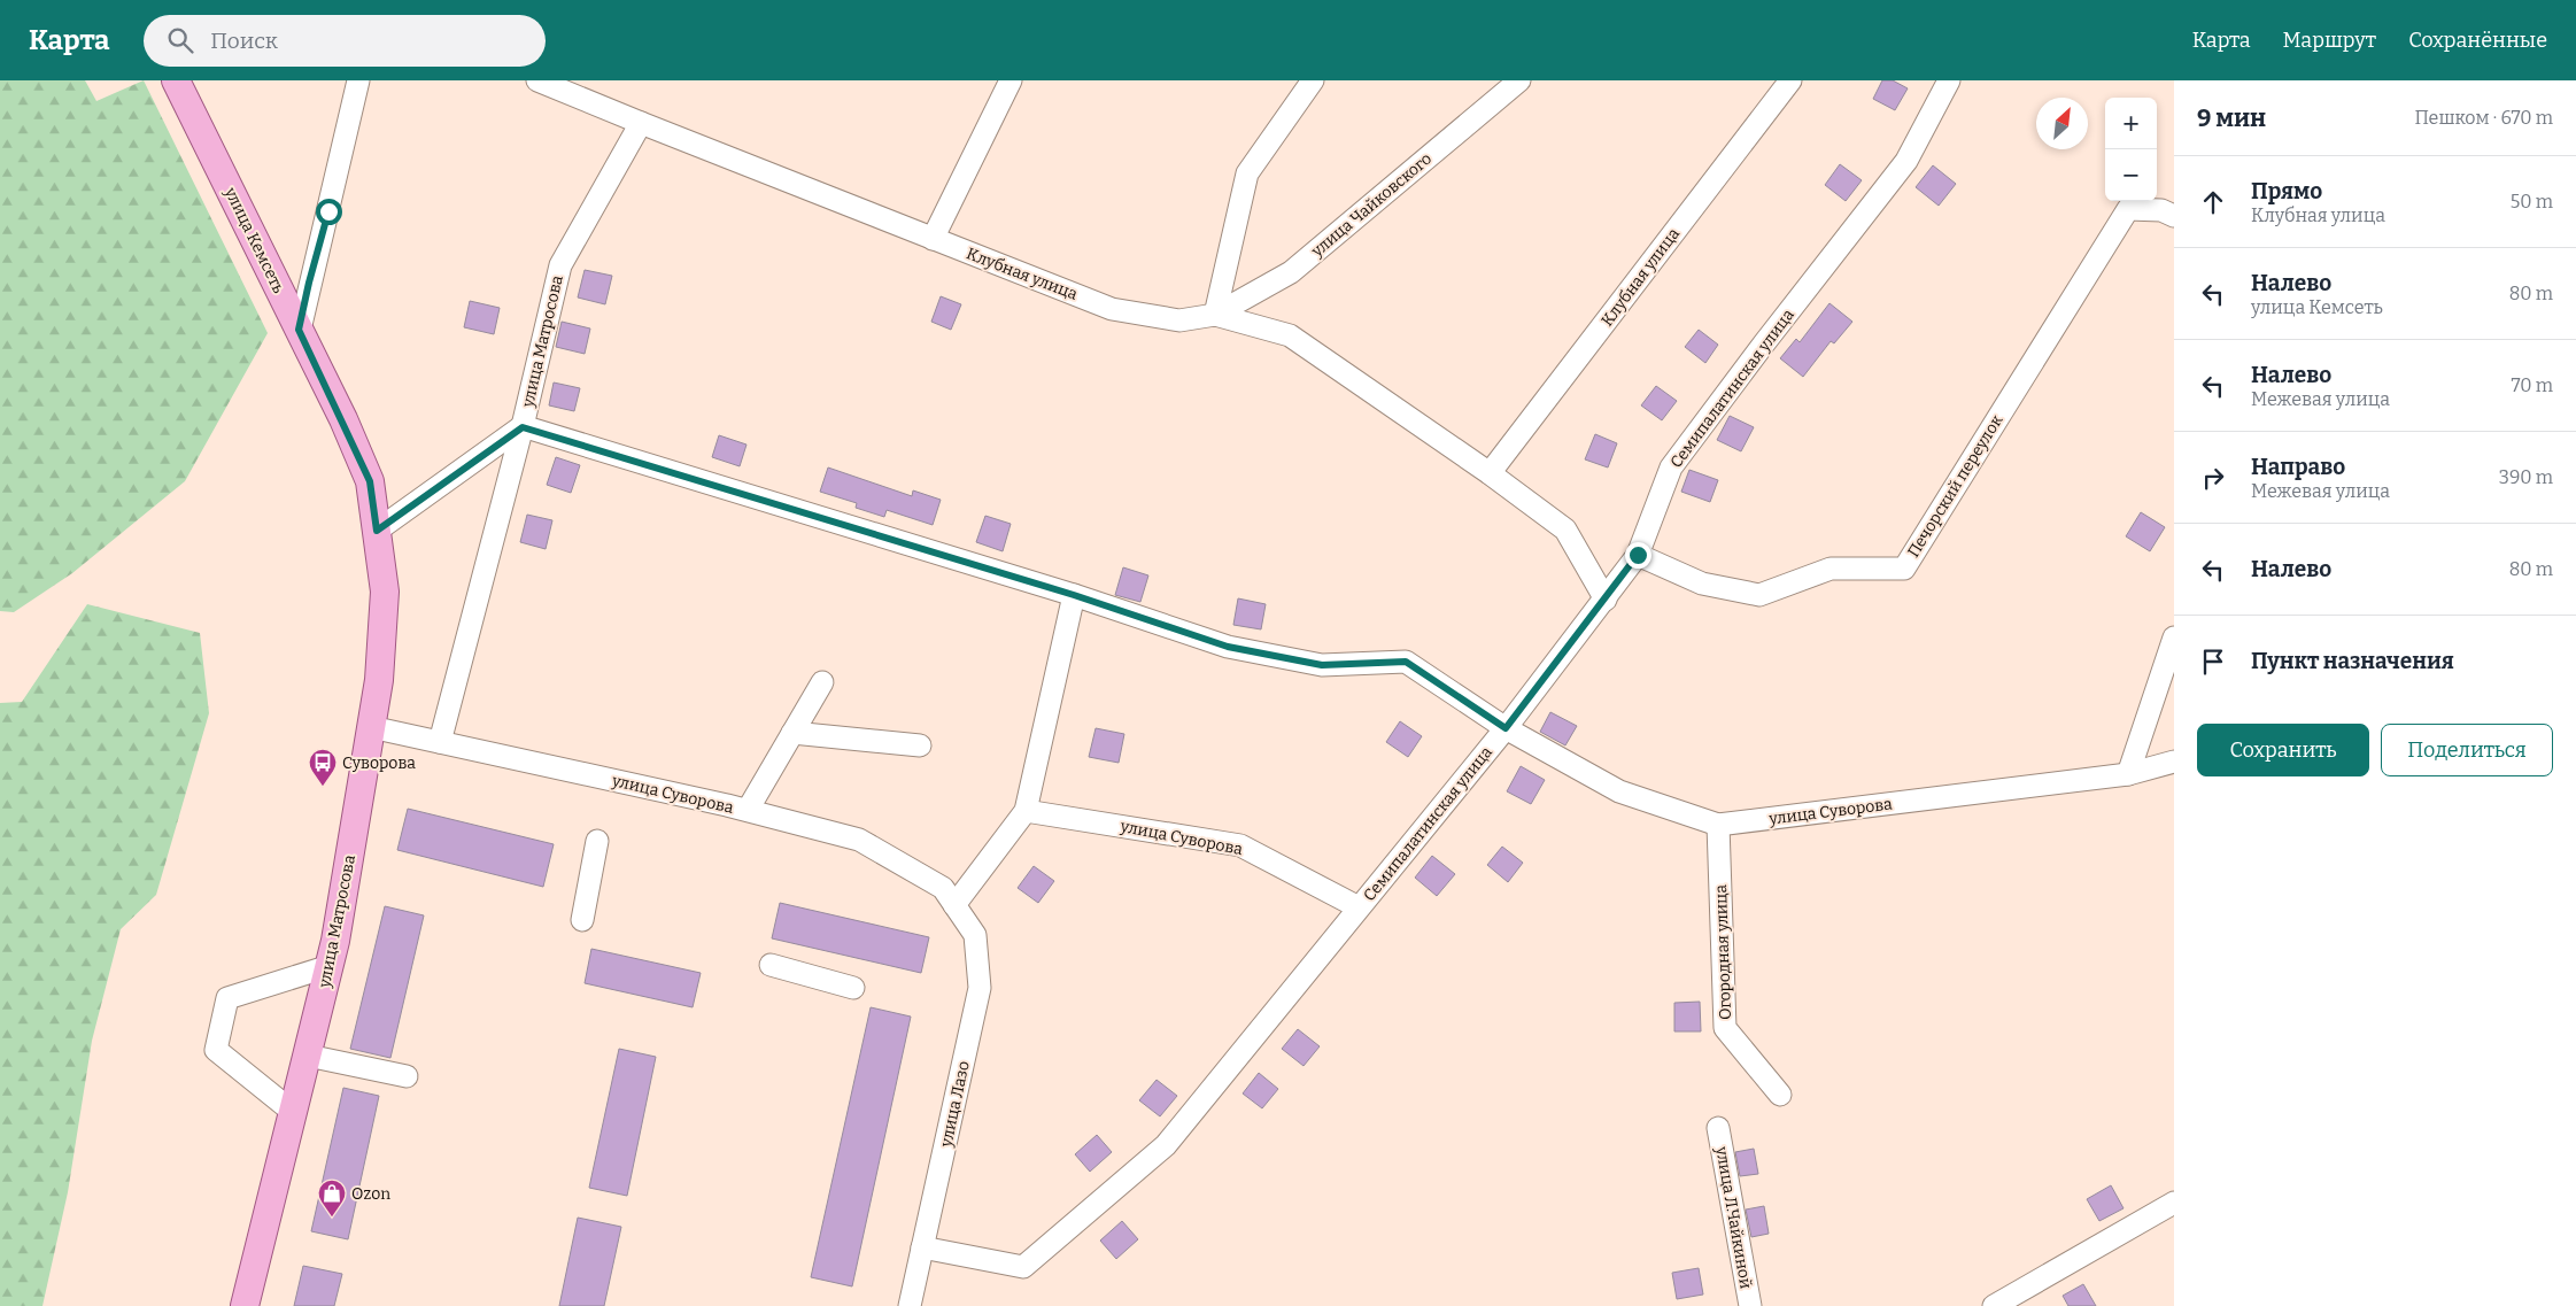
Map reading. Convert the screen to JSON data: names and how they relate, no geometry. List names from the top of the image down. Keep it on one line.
{"streets":{"main road":["улица Кемсеть","улица Матросова"],"street":["улица Чайковского","Клубная улица","Семипалатинская улица","Печорский переулок","улица Суворова","Огородная улица","улица Лазо","улица Л.Чайкиной"]},"crossings":[["улица Чайковского","Клубная улица"],["улица Кемсеть","улица Матросова"],["Клубная улица","улица Матросова"],["Клубная улица","Семипалатинская улица"],["улица Матросова","улица Суворова"],["Семипалатинская улица","Печорский переулок"],["Семипалатинская улица","улица Суворова"],["Семипалатинская улица","улица Лазо"],["улица Суворова","Огородная улица"],["улица Суворова","улица Лазо"]],"places":{"bus stop":["Суворова"],"shop":["Ozon"]},"north":"top right","page":{"header":"Карта","search":"Поиск","nav":["Карта","Маршрут","Сохранённые"],"heading":["9 мин","Пешком · 670 m"],"map_buttons":["+","−"],"list":[["Прямо","Клубная улица","50 m"],["Налево","улица Кемсеть","80 m"],["Налево","Межевая улица","70 m"],["Направо","Межевая улица","390 m"],["Налево","80 m"],"Пункт назначения"],"buttons":["Сохранить","Поделиться"]}}
